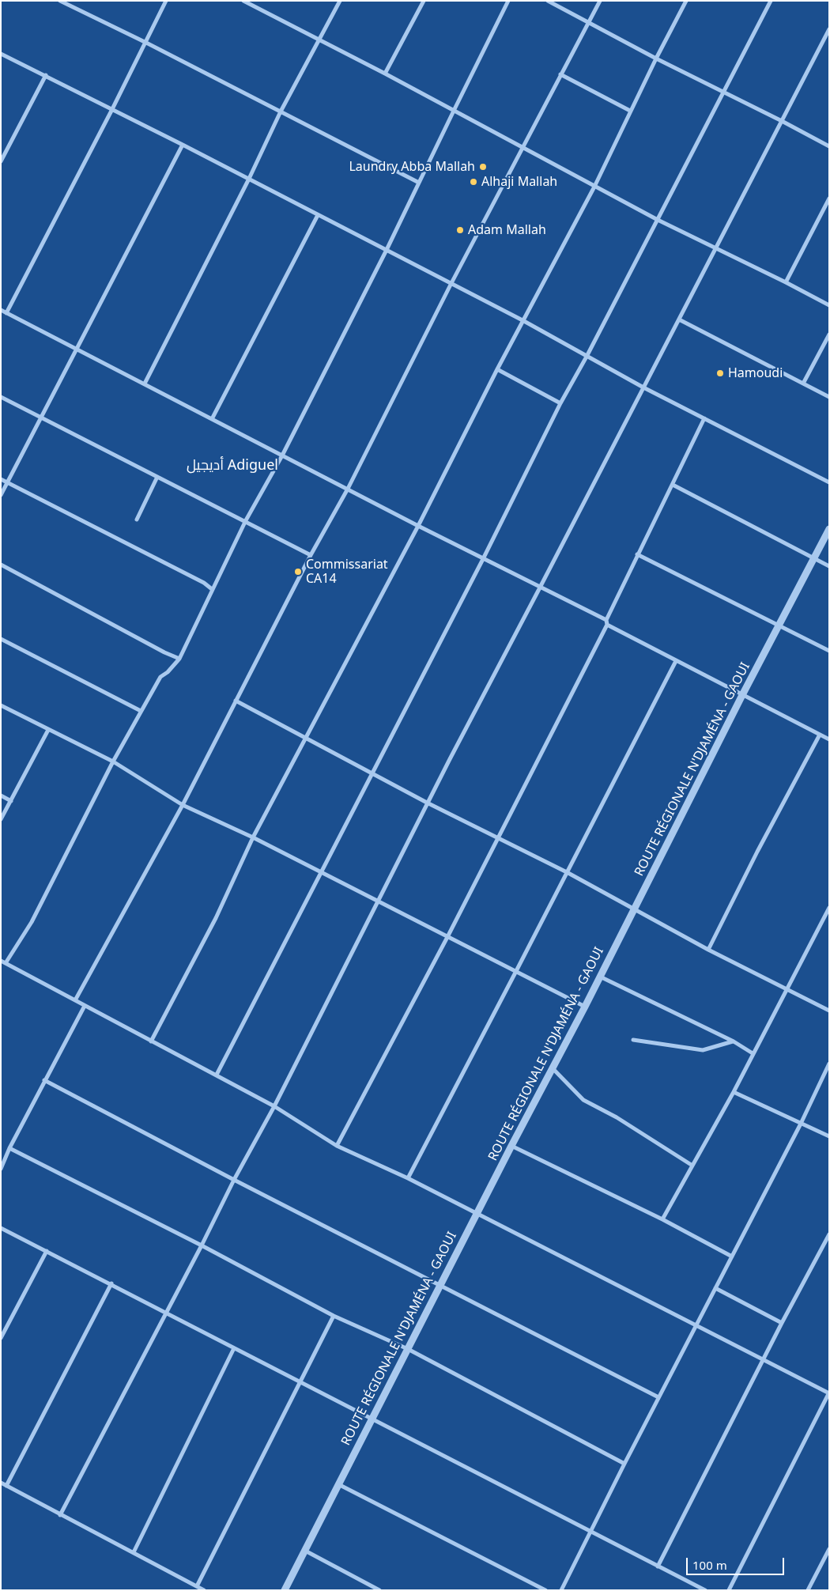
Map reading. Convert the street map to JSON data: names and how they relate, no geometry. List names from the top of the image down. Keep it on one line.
{"streets":{"street":["ROUTE RÉGIONALE N'DJAMÉNA - GAOUI"]},"districts":["أديجيل Adiguel"],"places":["Laundry Abba Mallah","Alhaji Mallah","Adam Mallah","Hamoudi","Commissariat CA14"],"scale_bar":"100 m"}
